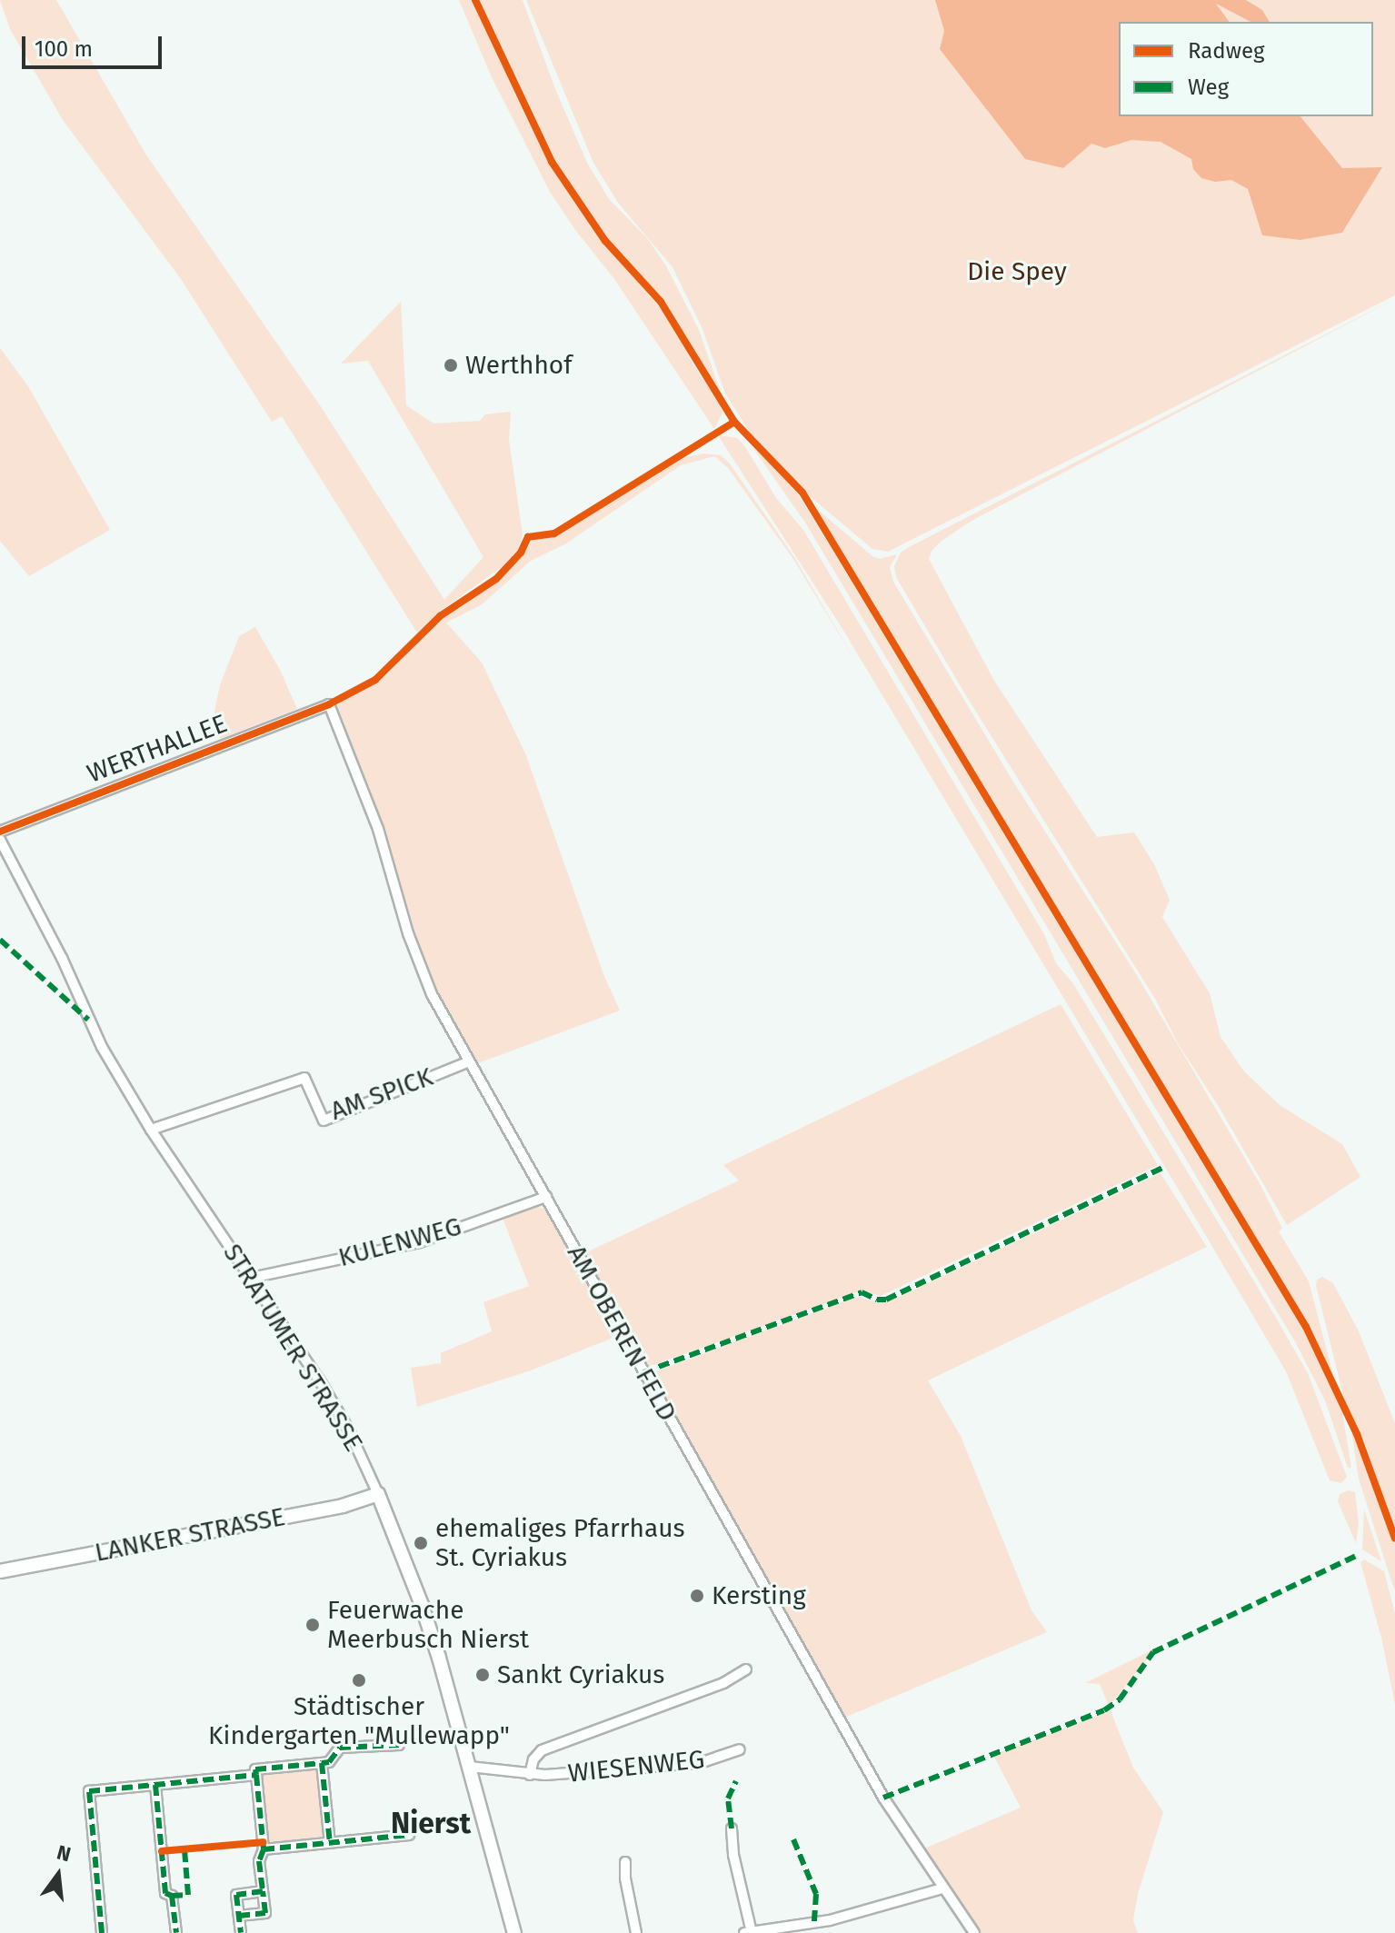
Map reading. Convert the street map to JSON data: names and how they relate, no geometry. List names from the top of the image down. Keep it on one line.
{"streets":{"street":["WERTHALLEE","AM SPICK","KULENWEG","AM OBEREN FELD","STRATUMER STRASSE","LANKER STRASSE","WIESENWEG"]},"crossings":[["WERTHALLEE","AM OBEREN FELD"],["AM SPICK","AM OBEREN FELD"],["AM SPICK","STRATUMER STRASSE"],["KULENWEG","AM OBEREN FELD"],["KULENWEG","STRATUMER STRASSE"],["STRATUMER STRASSE","LANKER STRASSE"],["STRATUMER STRASSE","WIESENWEG"]],"districts":["Nierst"],"parks":["Die Spey"],"places":["Werthhof","ehemaliges Pfarrhaus St. Cyriakus","Kersting","Feuerwache Meerbusch Nierst","Sankt Cyriakus","Städtischer Kindergarten \"Mullewapp\""],"legend":["Radweg","Weg"],"scale_bar":"100 m","north":"top"}
